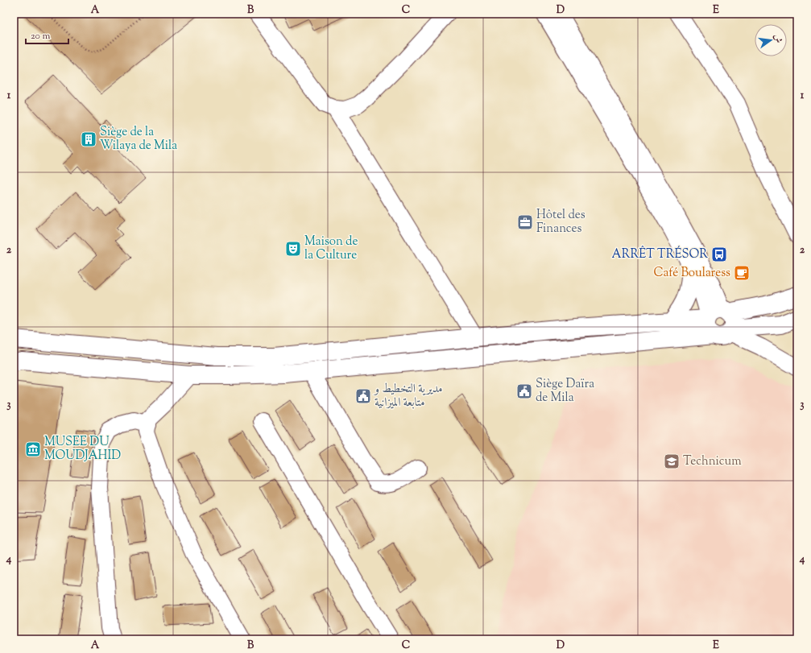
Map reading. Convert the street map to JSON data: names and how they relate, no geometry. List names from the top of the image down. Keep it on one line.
{"places":{"building":["Siège de la Wilaya de Mila"],"office":["Hôtel des Finances"],"theatre":["Maison de la Culture"],"bus stop":["ARRÊT TRÉSOR"],"cafe":["Café Boularess"],"public building":["Siège Daïra de Mila","مديرية التخطيط و متابعة الميزانية"],"museum":["MUSEE DU MOUDJAHID"],"school or university":["Technicum"]},"scale_bar":"20 m","north":"right","grid":{"columns":["A","B","C","D","E"],"rows":["1","2","3","4"]}}
